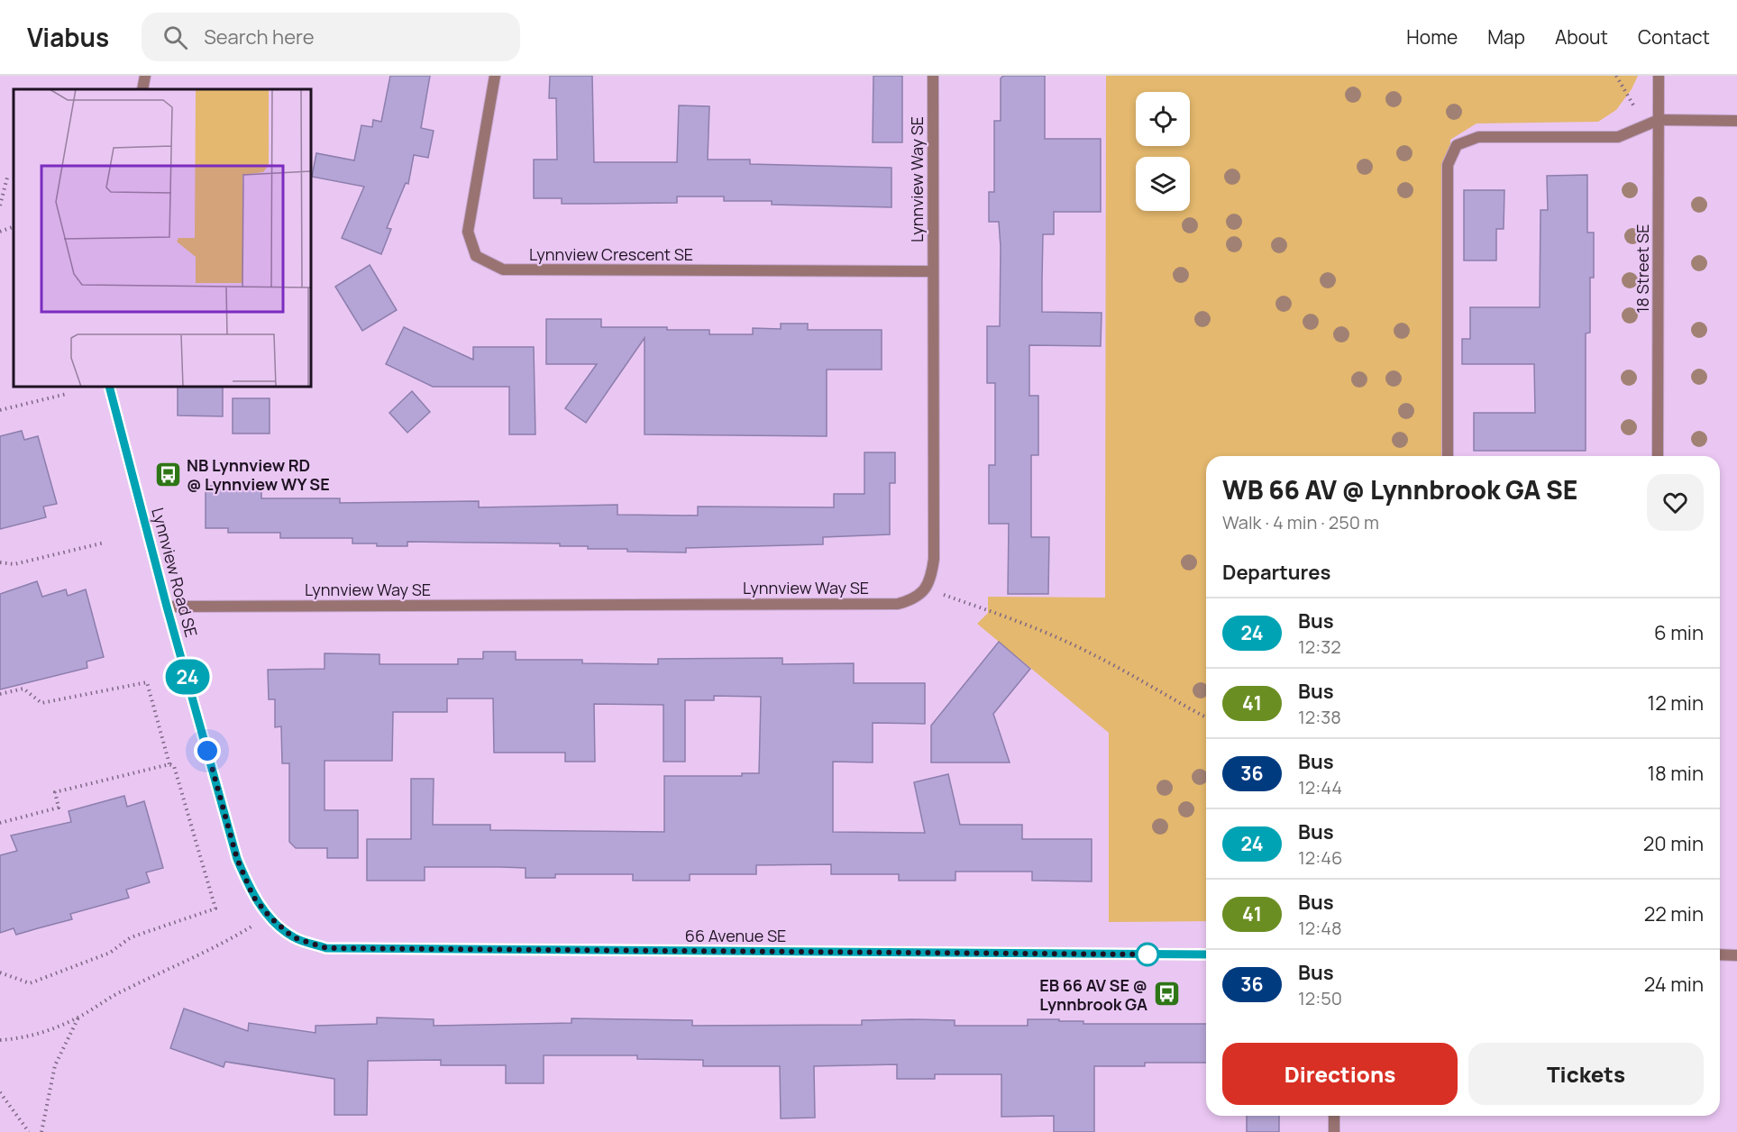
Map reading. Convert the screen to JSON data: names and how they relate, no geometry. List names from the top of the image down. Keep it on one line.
{"streets":{"street":["Lynnview Way SE","Lynnview Crescent SE","18 Street SE","Lynnview Road SE","66 Avenue SE"]},"crossings":[["Lynnview Way SE","Lynnview Crescent SE"],["Lynnview Way SE","Lynnview Road SE"],["Lynnview Road SE","66 Avenue SE"]],"places":{"bus stop":["NB Lynnview RD @ Lynnview WY SE","EB 66 AV SE @ Lynnbrook GA"]},"lines":["bus line 24"],"page":{"header":"Viabus","search":"Search here","nav":["Home","Map","About","Contact"],"on_map":"24","heading":[["WB 66 AV @ Lynnbrook GA SE","Walk · 4 min · 250 m"],"Departures"],"list":[{"mark":"24","name":"Bus","note":"12:32","value":"6 min"},{"mark":"41","name":"Bus","note":"12:38","value":"12 min"},{"mark":"36","name":"Bus","note":"12:44","value":"18 min"},{"mark":"24","name":"Bus","note":"12:46","value":"20 min"},{"mark":"41","name":"Bus","note":"12:48","value":"22 min"},{"mark":"36","name":"Bus","note":"12:50","value":"24 min"}],"buttons":["Directions","Tickets"]}}
